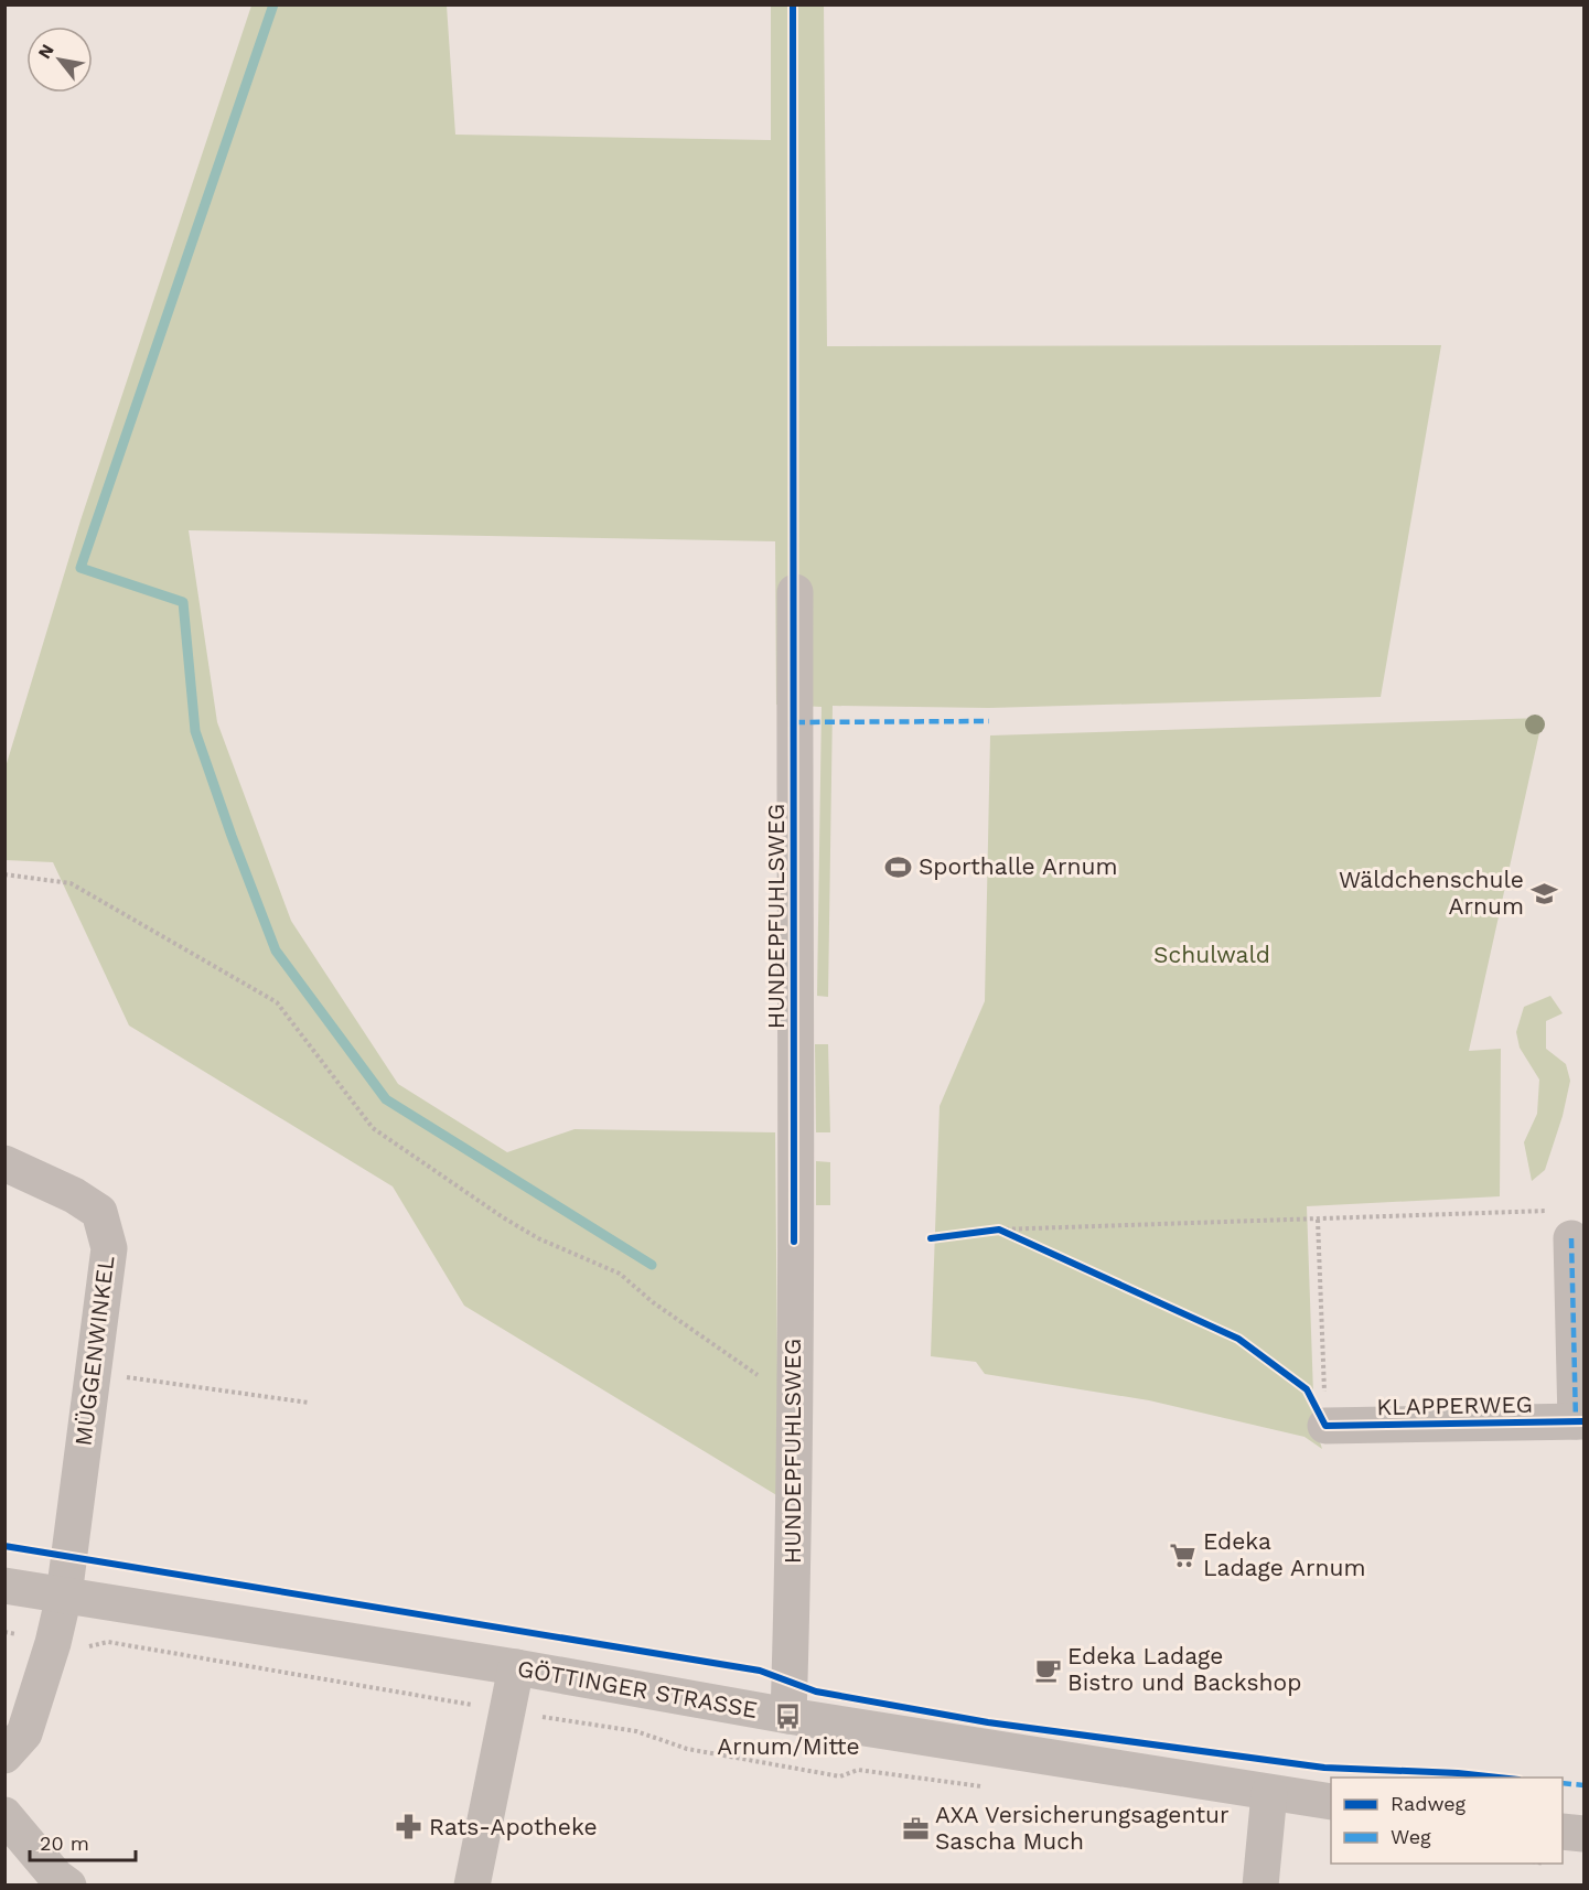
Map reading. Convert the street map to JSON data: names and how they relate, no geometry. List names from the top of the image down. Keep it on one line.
{"streets":{"street":["HUNDEPFUHLSWEG","MÜGGENWINKEL","KLAPPERWEG","GÖTTINGER STRASSE"]},"crossings":[["HUNDEPFUHLSWEG","GÖTTINGER STRASSE"],["MÜGGENWINKEL","GÖTTINGER STRASSE"]],"parks":["Schulwald"],"places":{"sports":["Sporthalle Arnum"],"school or university":["Wäldchenschule Arnum"],"supermarket":["Edeka Ladage Arnum"],"cafe":["Edeka Ladage Bistro und Backshop"],"bus stop":["Arnum/Mitte"],"pharmacy":["Rats-Apotheke"],"office":["AXA Versicherungsagentur Sascha Much"]},"legend":["Radweg","Weg"],"scale_bar":"20 m","north":"top left"}
